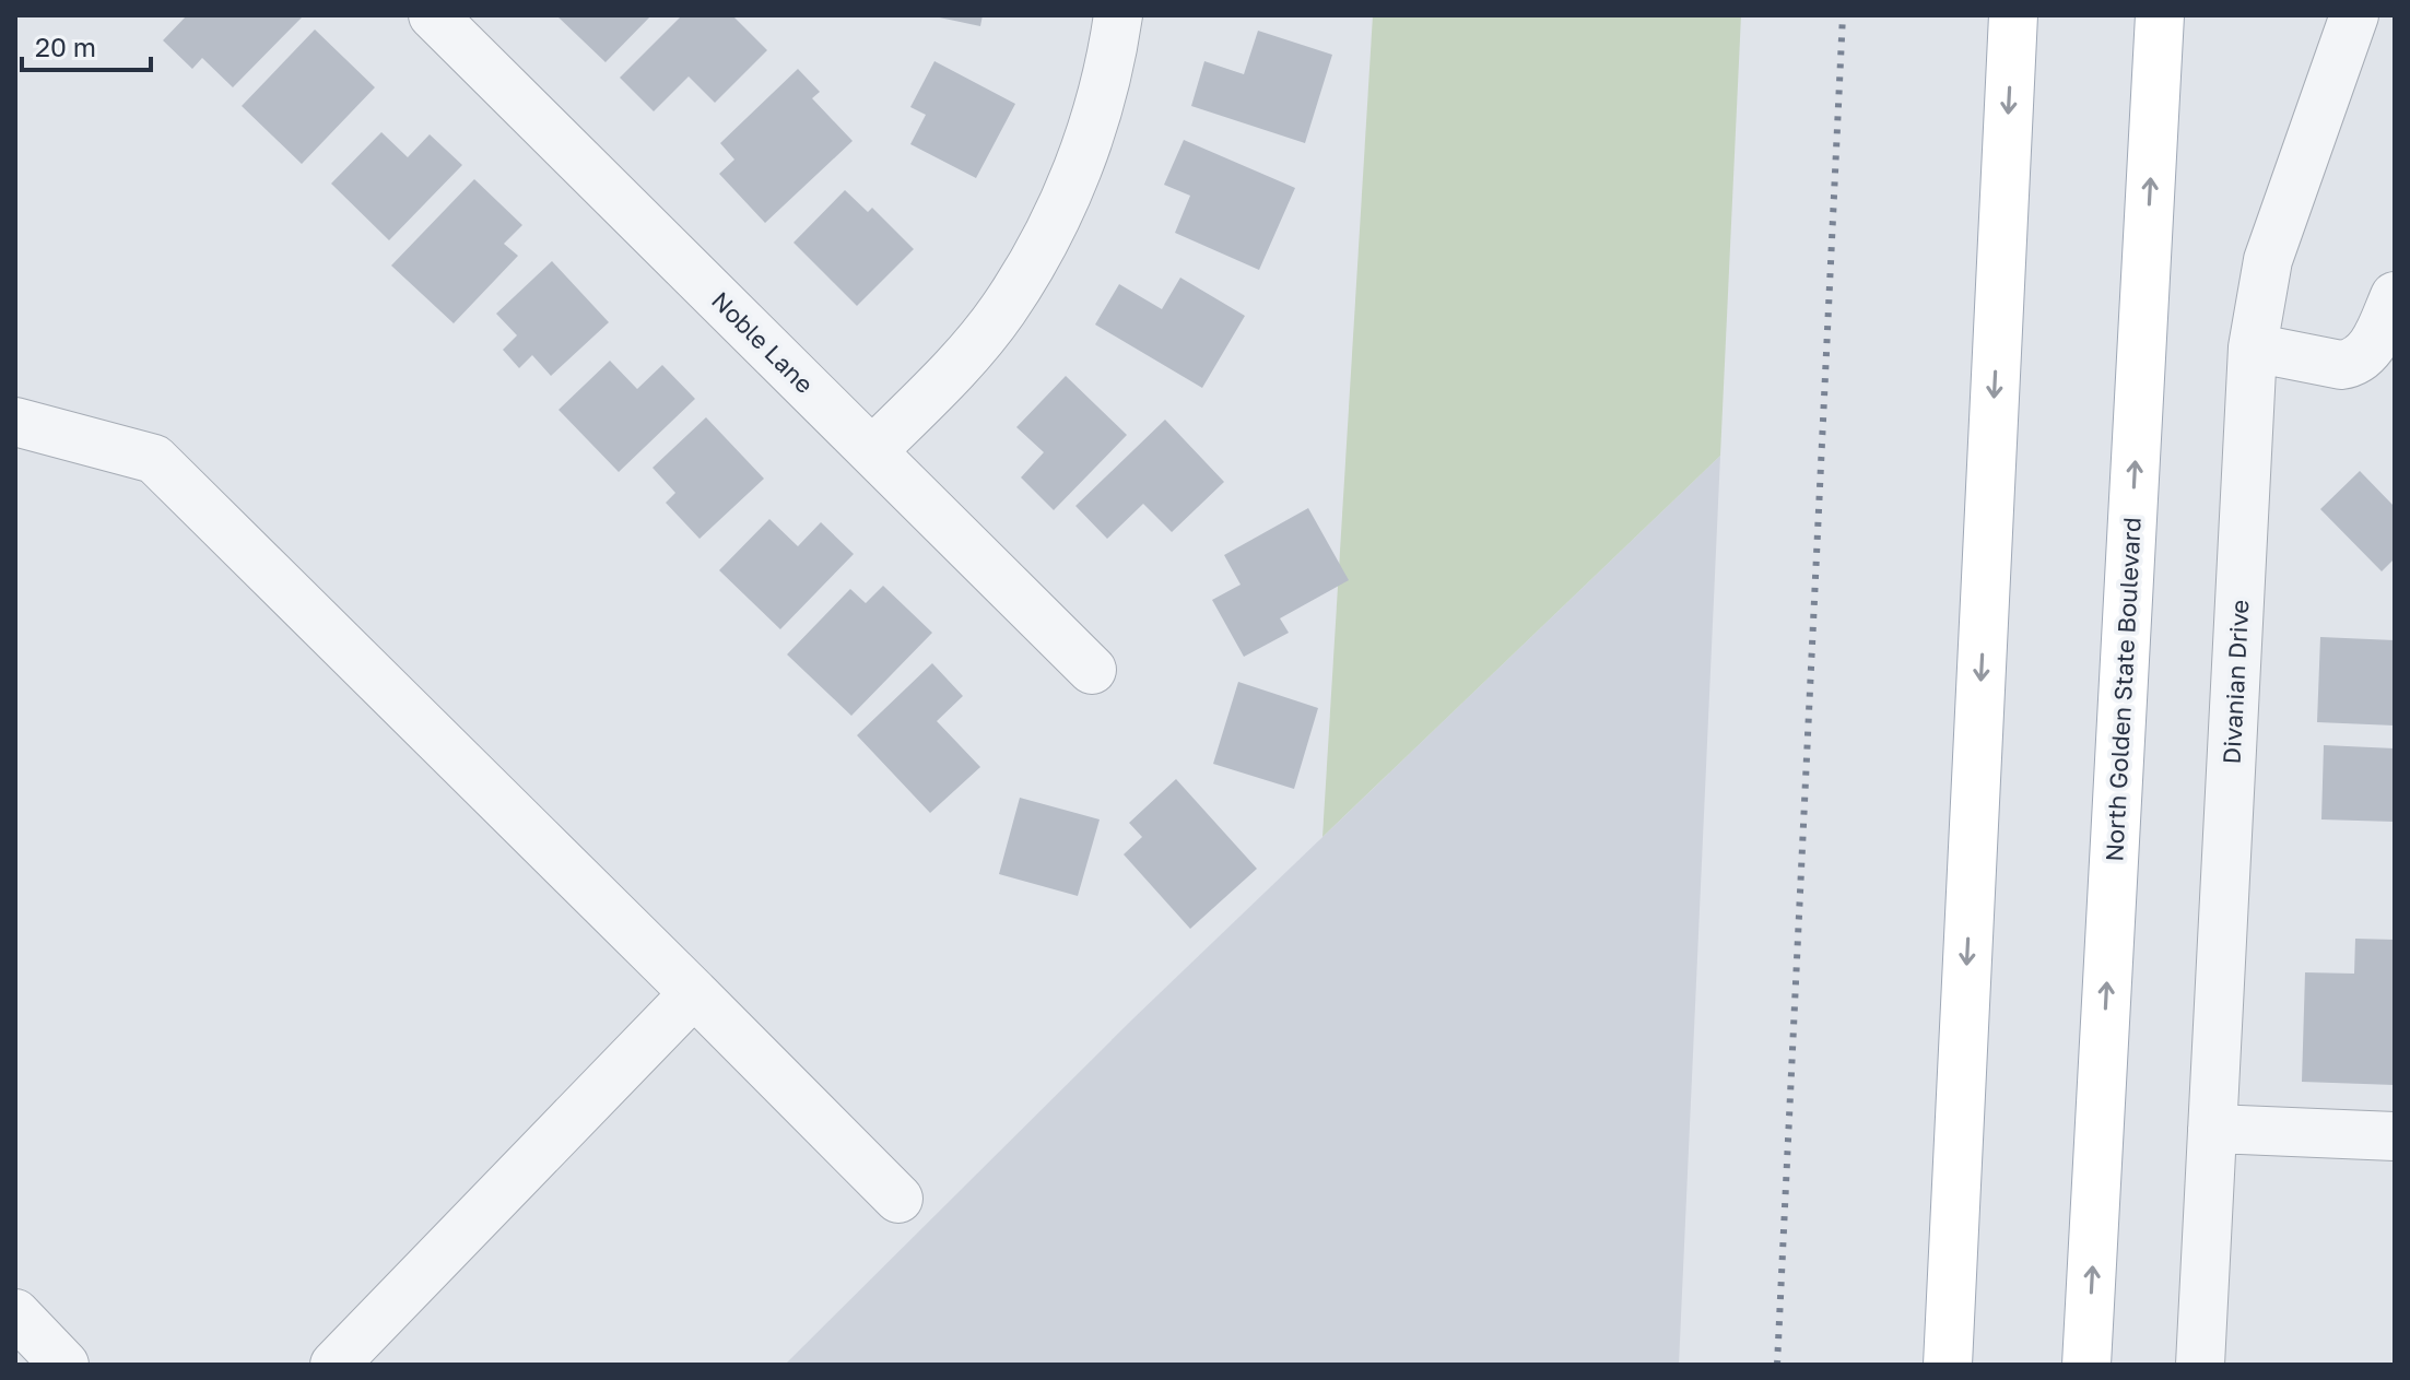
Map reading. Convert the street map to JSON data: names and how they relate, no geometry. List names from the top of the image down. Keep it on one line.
{"streets":{"main road":["North Golden State Boulevard"],"street":["Noble Lane","Divanian Drive"]},"scale_bar":"20 m"}
